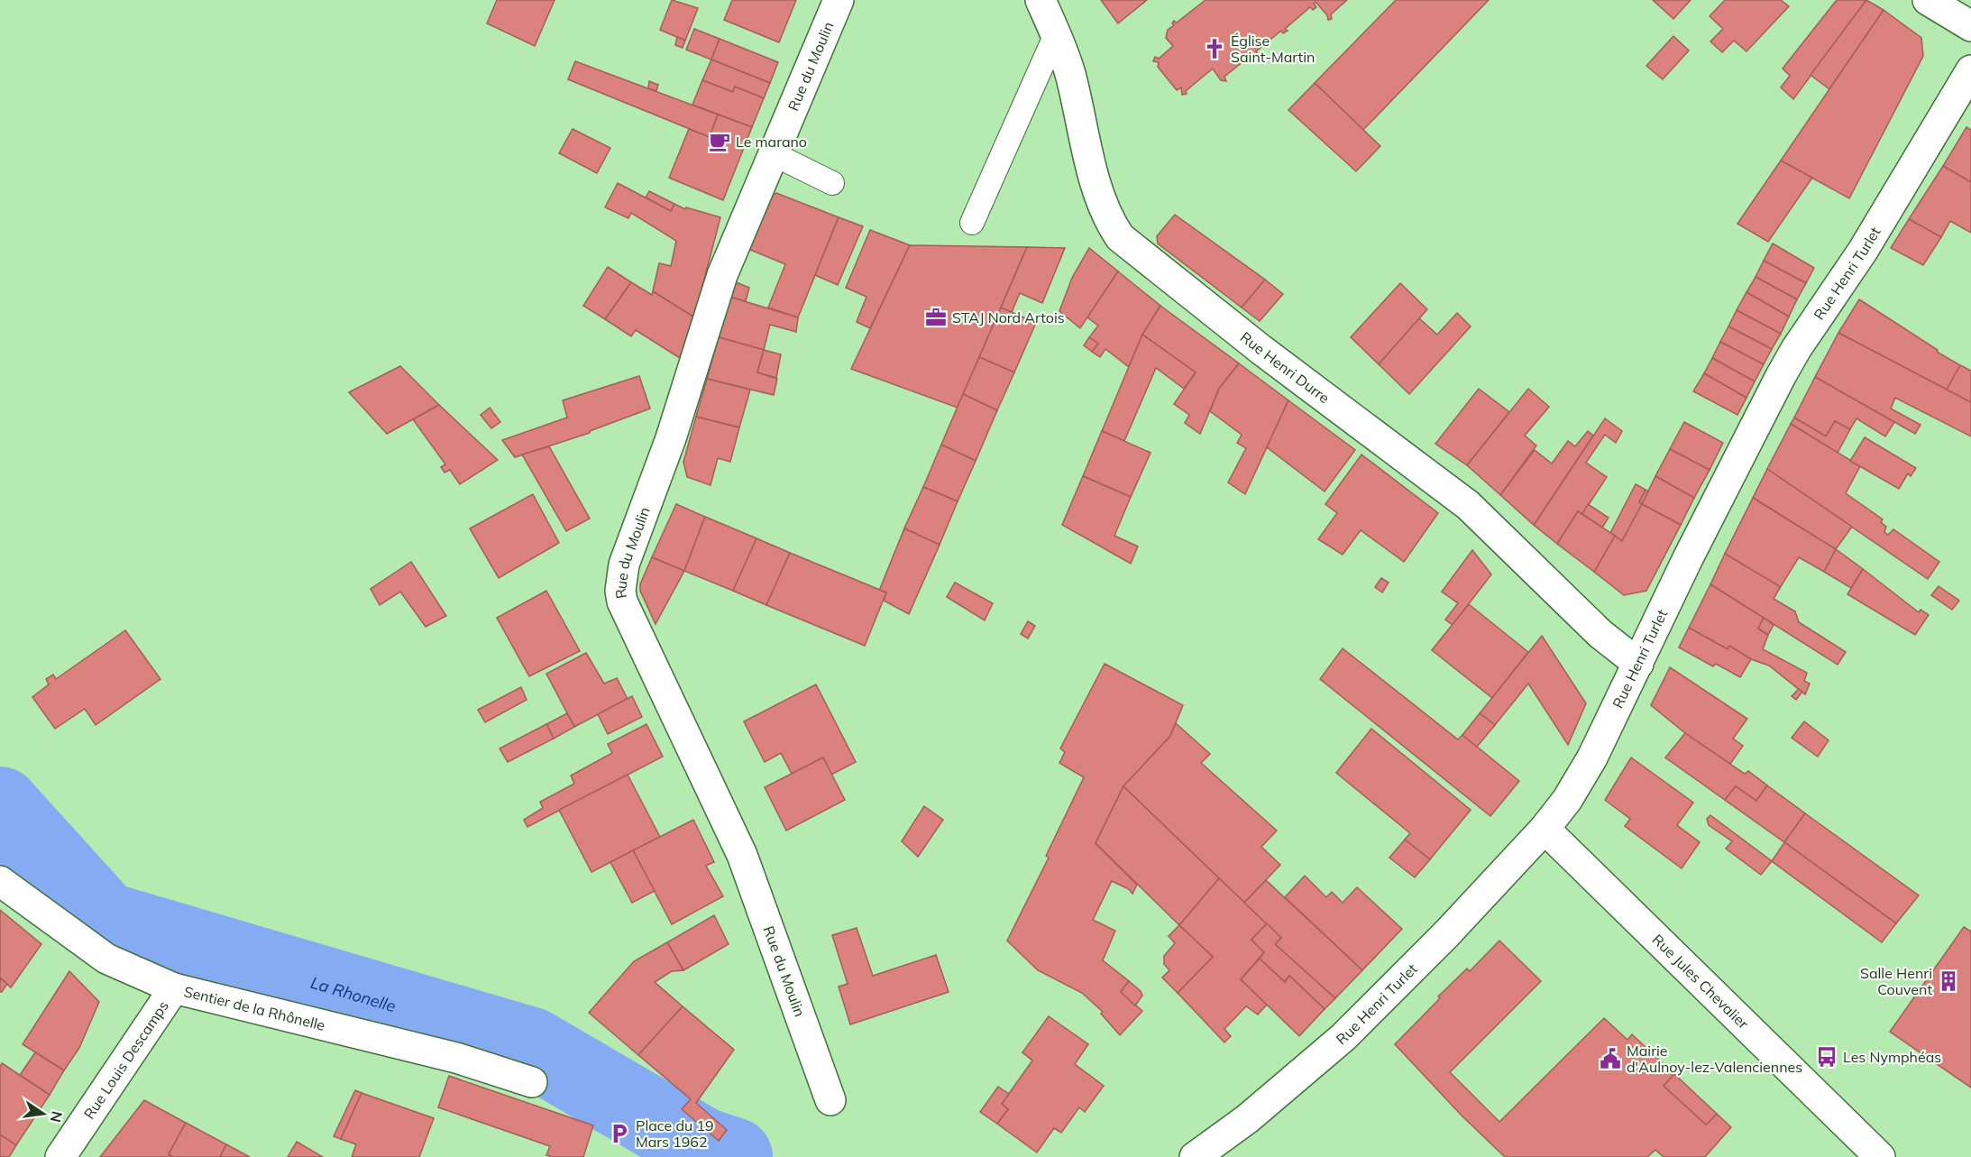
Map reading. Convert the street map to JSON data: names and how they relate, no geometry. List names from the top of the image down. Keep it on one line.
{"streets":{"street":["Rue du Moulin","Rue Henri Turlet","Rue Henri Durre","Rue Jules Chevalier","Sentier de la Rhônelle","Rue Louis Descamps"]},"crossings":[["Rue Henri Turlet","Rue Henri Durre"],["Rue Henri Turlet","Rue Jules Chevalier"],["Sentier de la Rhônelle","Rue Louis Descamps"]],"water":["La Rhonelle"],"places":{"church":["Église Saint-Martin"],"cafe":["Le marano"],"office":["STAJ Nord Artois"],"building":["Salle Henri Couvent"],"bus stop":["Les Nymphéas"],"public building":["Mairie d'Aulnoy-lez-Valenciennes"],"parking":["Place du 19 Mars 1962"]},"north":"right"}
